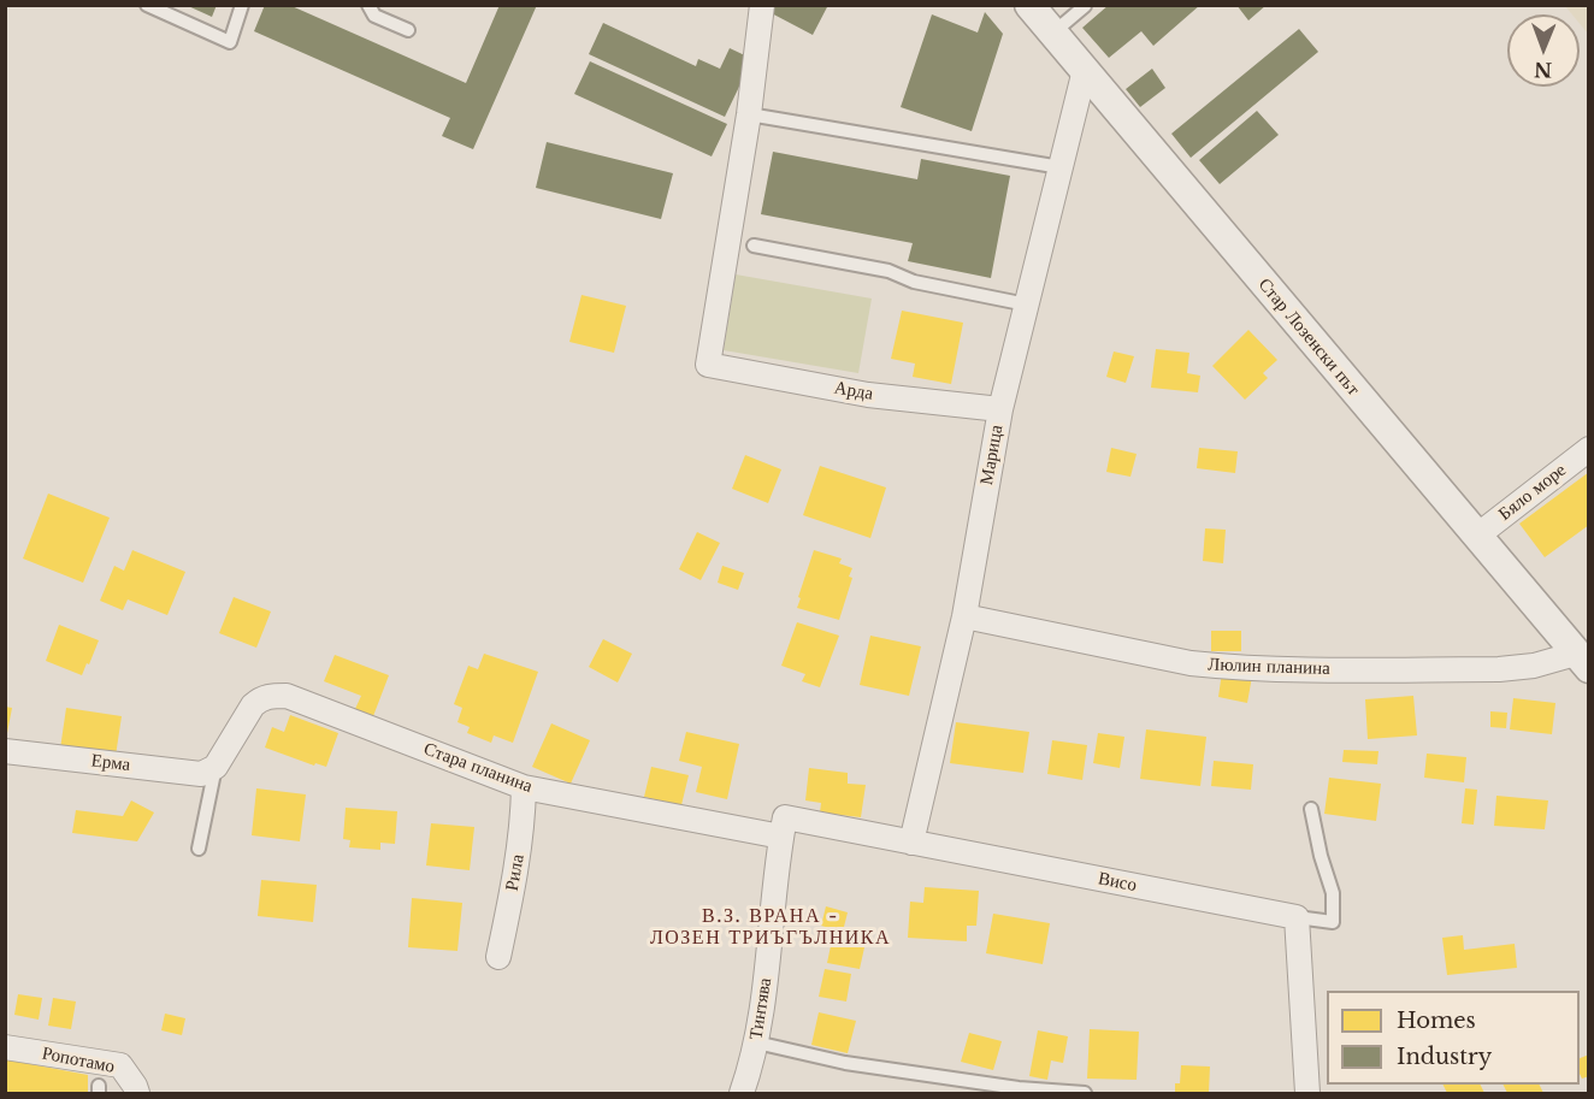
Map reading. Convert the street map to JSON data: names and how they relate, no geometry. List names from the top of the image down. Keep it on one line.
{"streets":{"street":["Стар Лозенски път","Арда","Марица","Бяло море","Люлин планина","Ерма","Стара планина","Рила","Висо","Тинтява","Ропотамо"]},"crossings":[["Стар Лозенски път","Марица"],["Стар Лозенски път","Бяло море"],["Стар Лозенски път","Люлин планина"],["Арда","Марица"],["Марица","Люлин планина"],["Марица","Висо"],["Ерма","Стара планина"],["Стара планина","Рила"],["Стара планина","Висо"],["Стара планина","Тинтява"],["Висо","Тинтява"]],"districts":["В.З. ВРАНА - ЛОЗЕН ТРИЪГЪЛНИКА"],"legend":["Homes","Industry"],"north":"bottom"}
